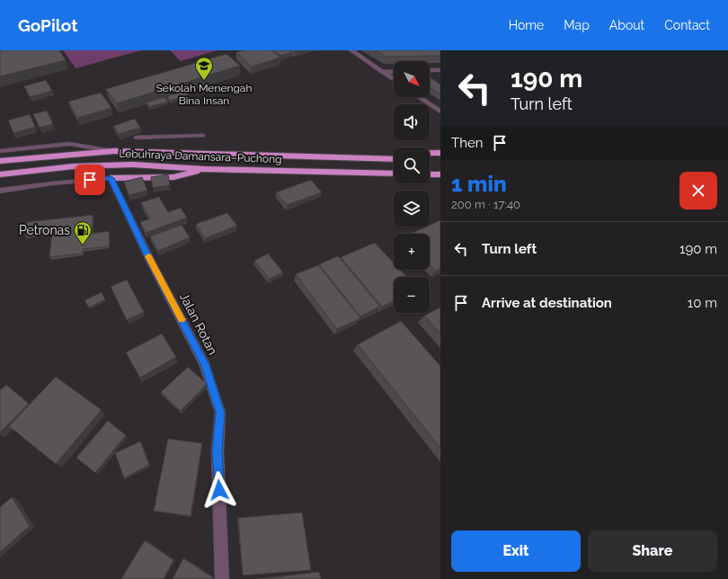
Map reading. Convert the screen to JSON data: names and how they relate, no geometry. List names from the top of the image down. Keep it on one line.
{"streets":{"highway":["Lebuhraya Damansara–Puchong"],"street":["Jalan Rotan"]},"places":{"school or university":["Sekolah Menengah Bina Insan"],"fuel station":["Petronas"]},"north":"bottom right","page":{"header":"GoPilot","nav":["Home","Map","About","Contact"],"turn":["190 m","Turn left"],"map_buttons":["+","−"],"then":"Then","heading":["1 min","200 m · 17:40"],"list":[{"name":"Turn left","value":"190 m"},{"name":"Arrive at destination","value":"10 m"}],"buttons":["Exit","Share"]}}
